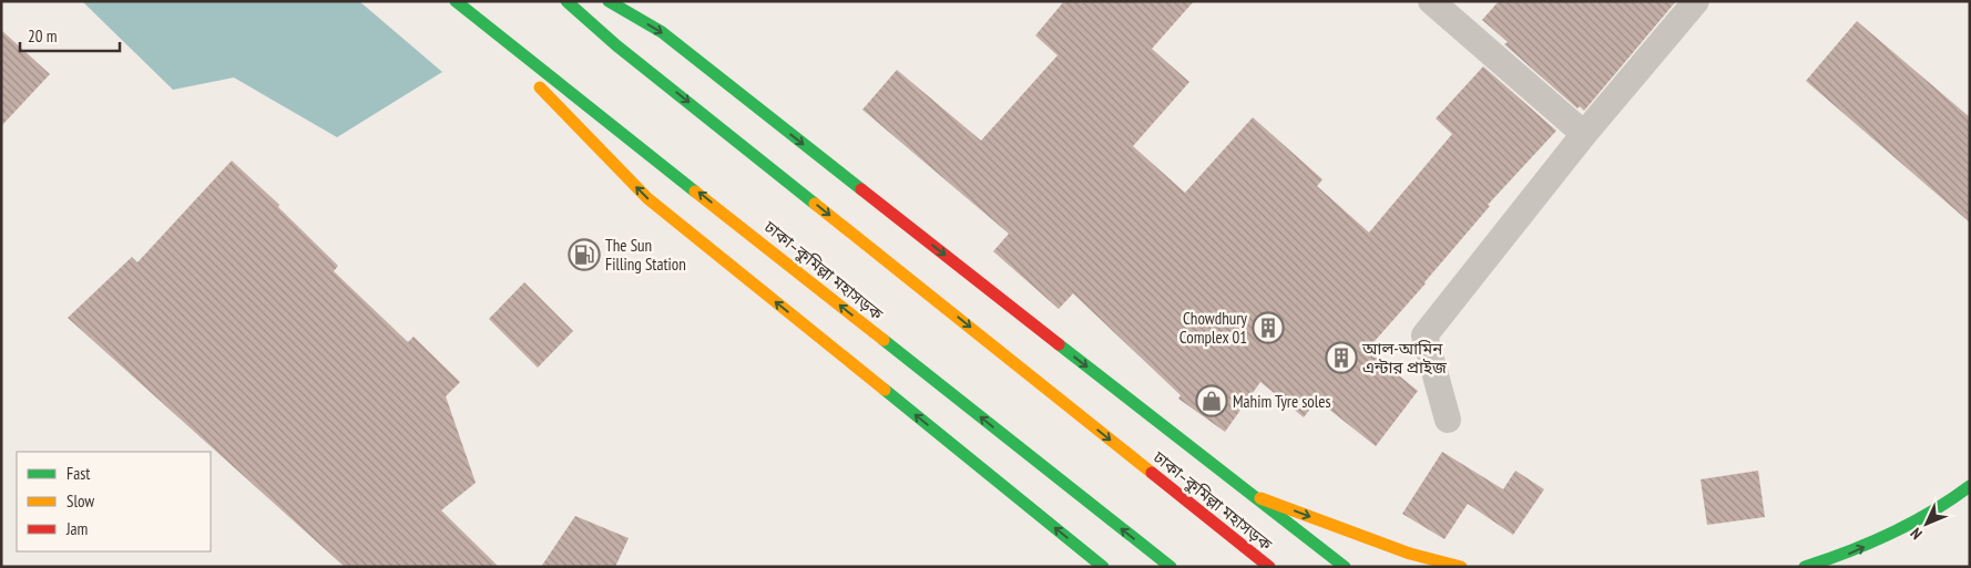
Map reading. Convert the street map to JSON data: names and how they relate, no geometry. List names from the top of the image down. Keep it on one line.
{"streets":{"main road":["ঢাকা–কুমিল্লা মহাসড়ক"]},"places":{"fuel station":["The Sun Filling Station"],"building":["Chowdhury Complex 01","আল-আমিন এন্টার প্রাইজ"],"shop":["Mahim Tyre soles"]},"legend":["Fast","Slow","Jam"],"scale_bar":"20 m","north":"bottom left"}
